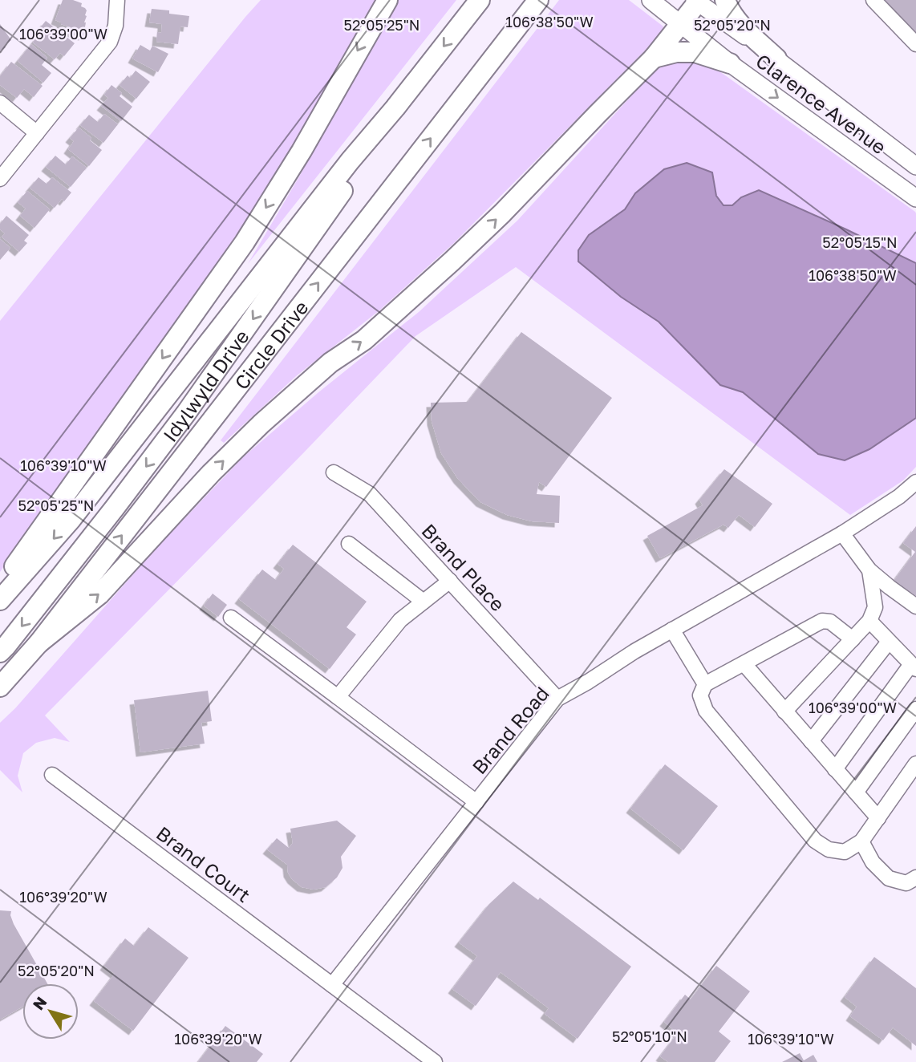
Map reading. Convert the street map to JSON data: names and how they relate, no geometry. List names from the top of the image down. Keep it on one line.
{"streets":{"highway":["Circle Drive","Idylwyld Drive"],"main road":["Clarence Avenue"],"street":["Brand Place","Brand Road","Brand Court"]},"crossings":[["Brand Place","Brand Road"],["Brand Road","Brand Court"]],"north":"top left","coordinates":["106°38'50\"W","52°05'25\"N","52°05'20\"N","106°39'00\"W","52°05'15\"N","106°39'10\"W","106°39'20\"W","52°05'10\"N"]}
